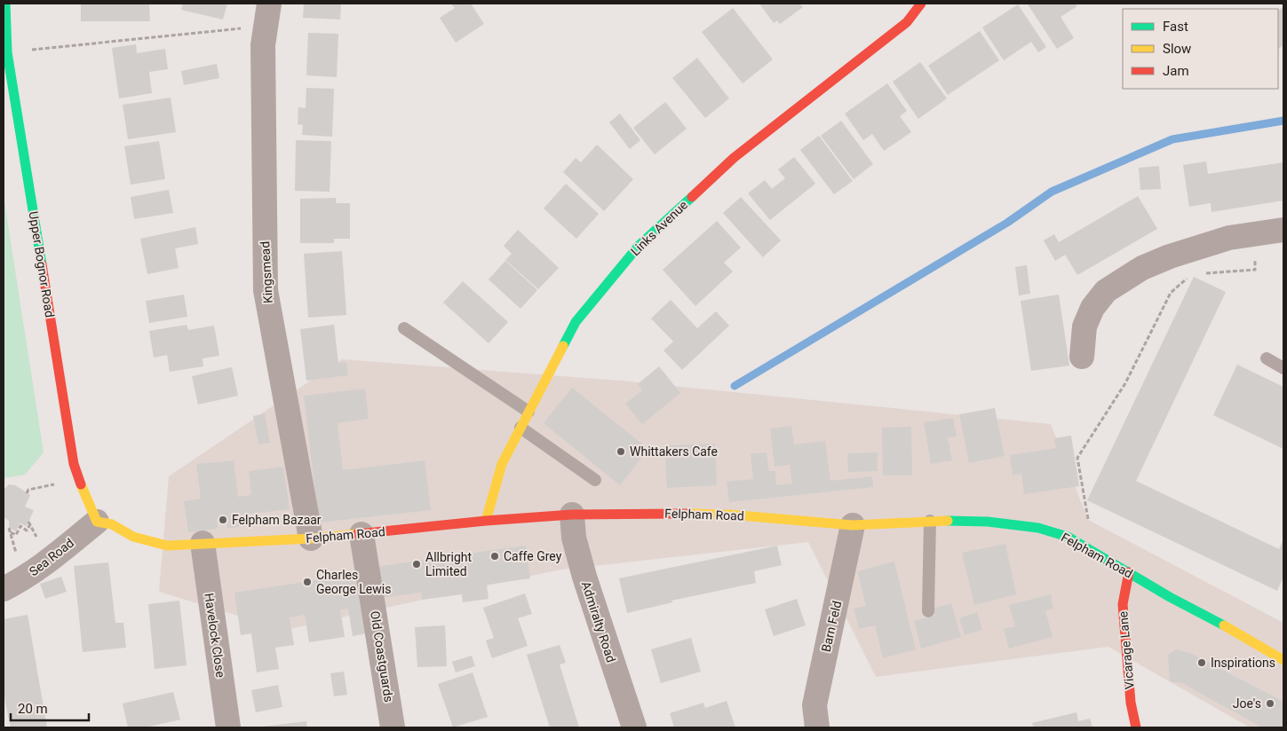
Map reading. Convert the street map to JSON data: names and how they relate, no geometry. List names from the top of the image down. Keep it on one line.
{"streets":{"street":["Links Avenue","Upper Bognor Road","Kingsmead","Felpham Road","Sea Road","Admiralty Road","Barn Feld","Havelock Close","Vicarage Lane","Old Coastguards"]},"crossings":[["Links Avenue","Felpham Road"],["Upper Bognor Road","Felpham Road"],["Upper Bognor Road","Sea Road"],["Kingsmead","Felpham Road"],["Felpham Road","Sea Road"],["Felpham Road","Admiralty Road"],["Felpham Road","Barn Feld"],["Felpham Road","Havelock Close"],["Felpham Road","Vicarage Lane"],["Felpham Road","Old Coastguards"]],"places":["Whittakers Cafe","Felpham Bazaar","Caffe Grey","Allbright Limited","Charles George Lewis","Inspirations","Joe's"],"legend":["Fast","Slow","Jam"],"scale_bar":"20 m"}
